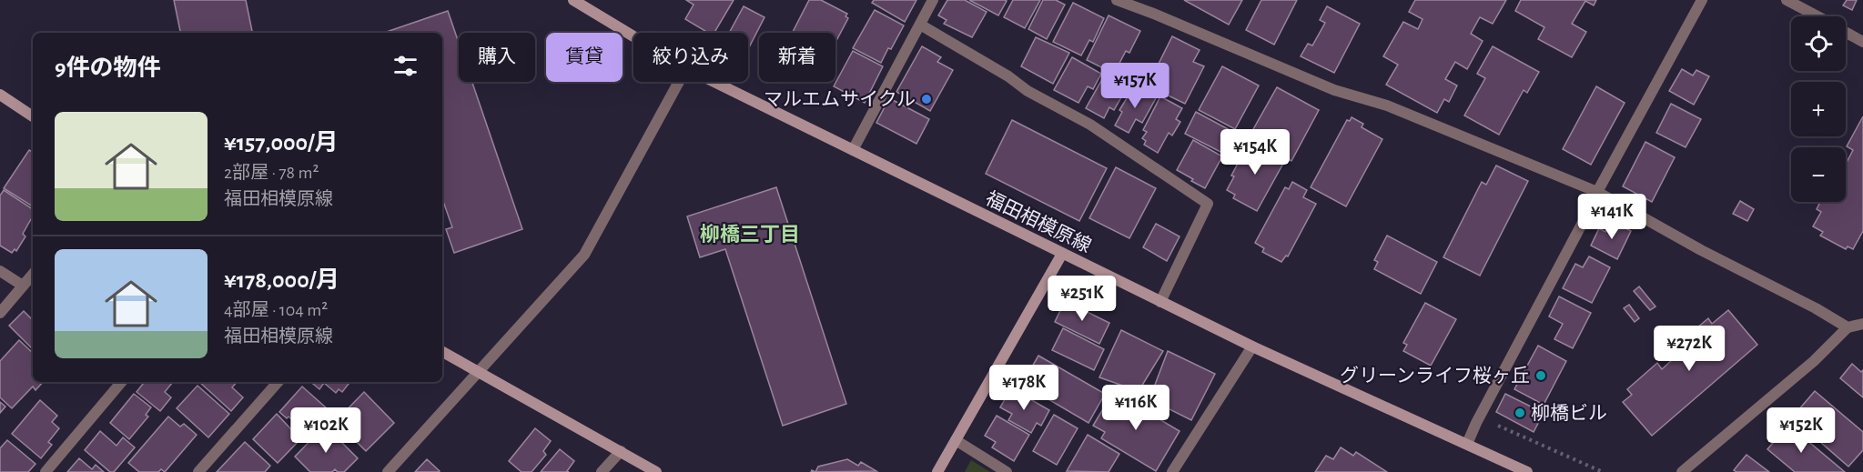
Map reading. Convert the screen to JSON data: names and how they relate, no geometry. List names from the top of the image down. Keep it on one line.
{"streets":{"street":["福田相模原線"]},"districts":["柳橋三丁目"],"places":["マルエムサイクル","グリーンライフ桜ヶ丘","柳橋ビル"],"page":{"map_buttons":["+","−"],"chip":["購入","賃貸","絞り込み","新着"],"heading":"9件の物件","price":["¥157K","¥154K","¥141K","¥251K","¥272K","¥178K","¥116K","¥102K","¥152K"],"list":[{"name":"¥157,000/月","note":"2部屋 · 78 m² · 福田相模原線"},{"name":"¥178,000/月","note":"4部屋 · 104 m² · 福田相模原線"}]}}
